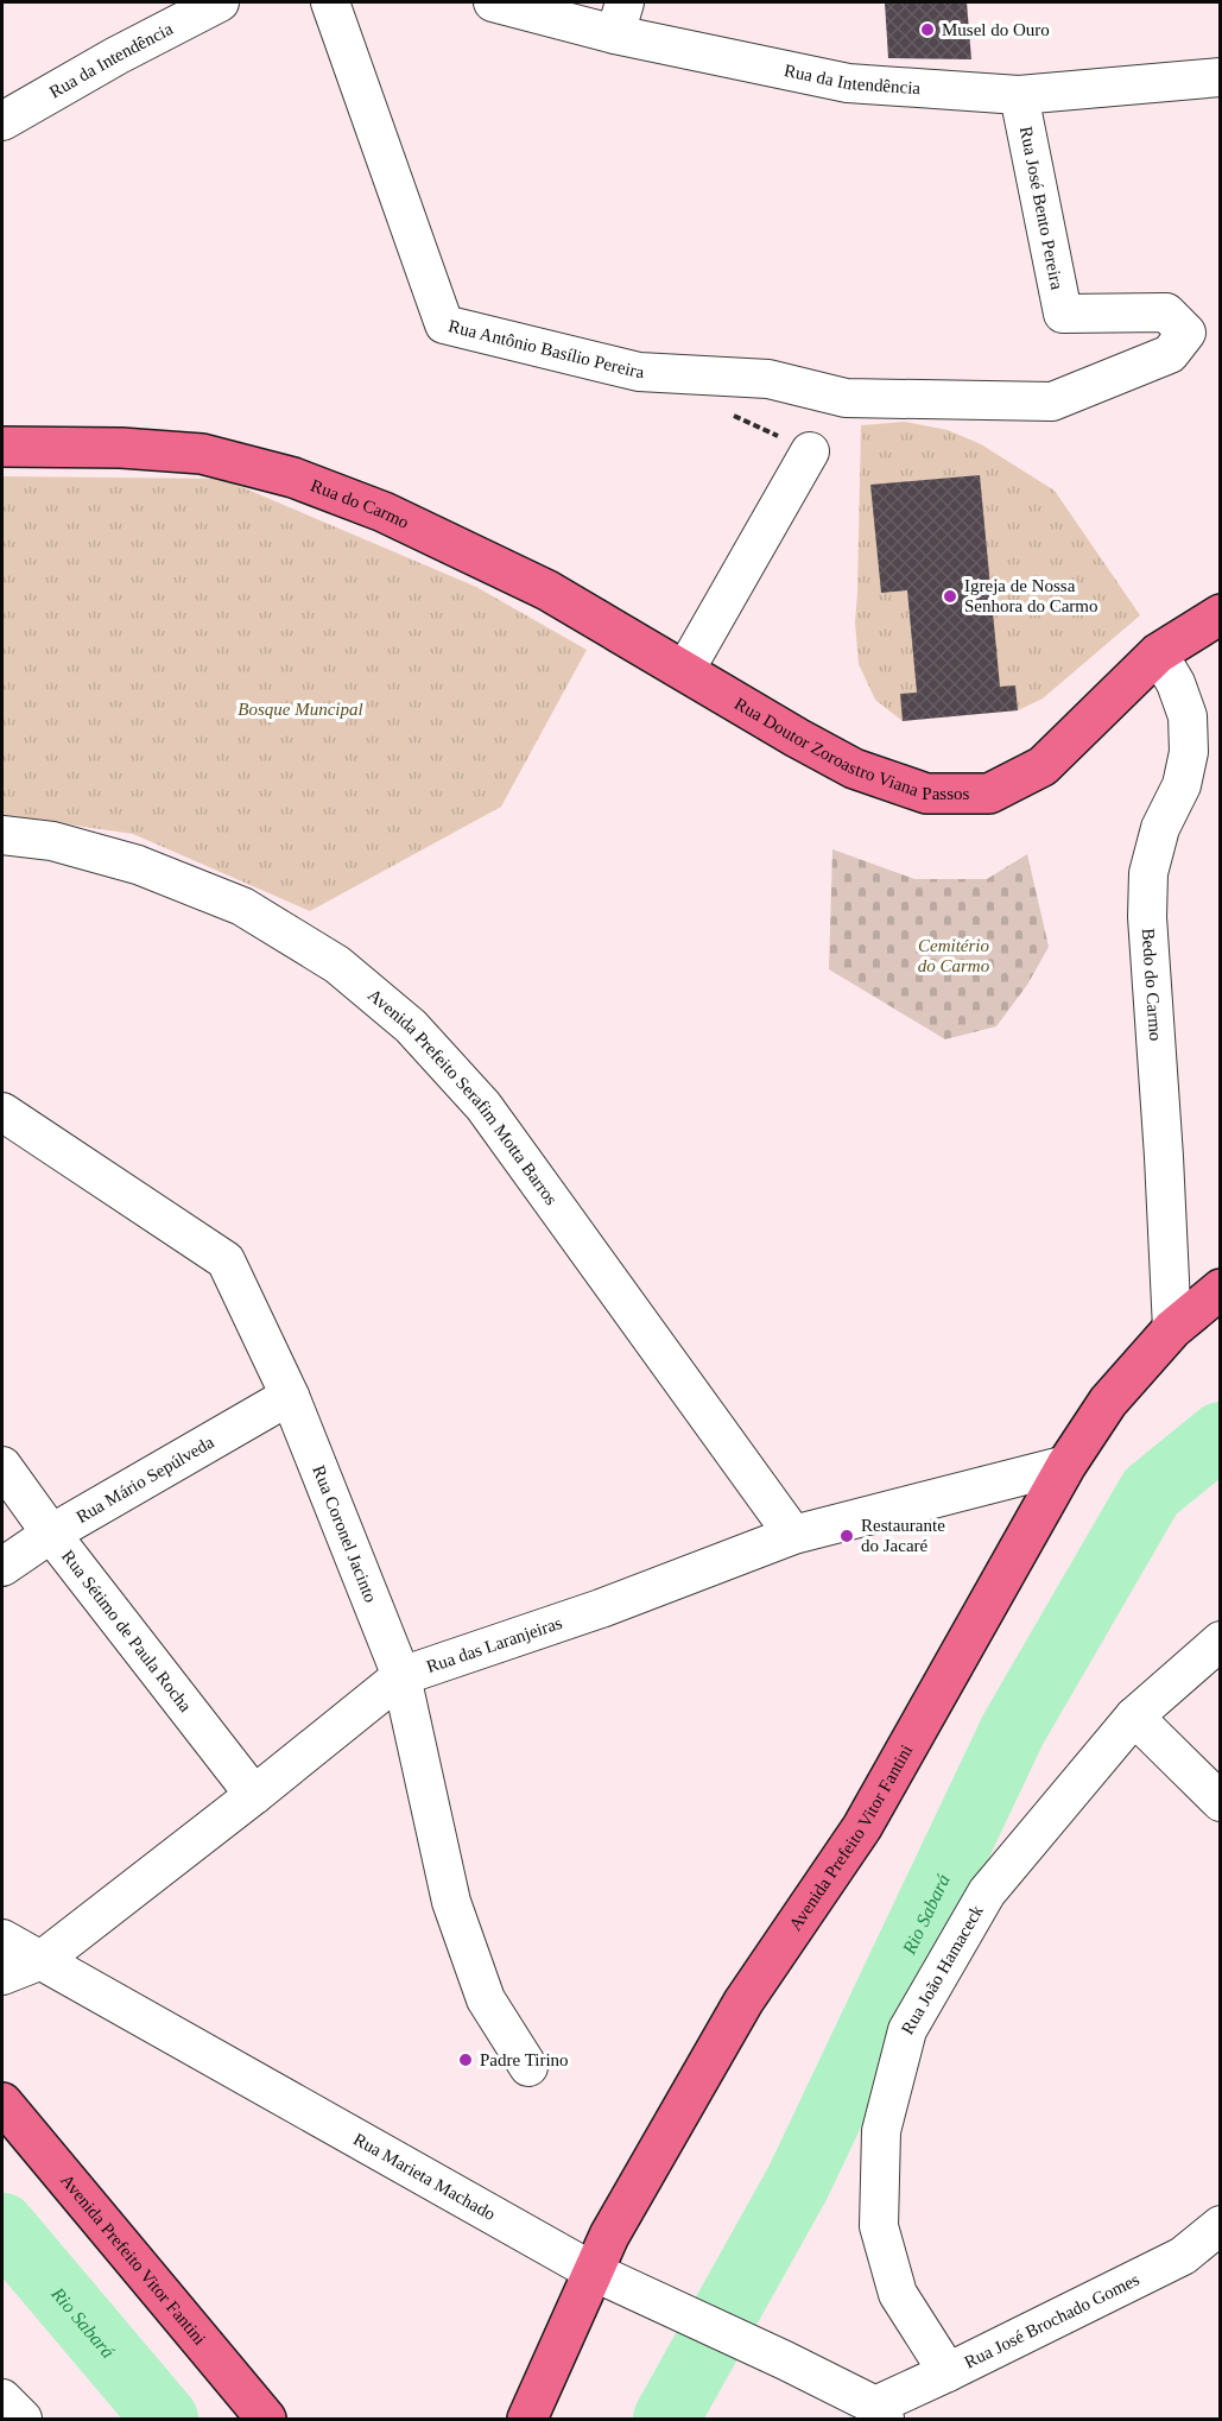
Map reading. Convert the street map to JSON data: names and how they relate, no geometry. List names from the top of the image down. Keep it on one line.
{"streets":{"main road":["Rua do Carmo","Rua Doutor Zoroastro Viana Passos","Avenida Prefeito Vitor Fantini"],"street":["Rua da Intendência","Rua José Bento Pereira","Rua Antônio Basílio Pereira","Bedo do Carmo","Avenida Prefeito Serafim Motta Barros","Rua Mário Sepúlveda","Rua Coronel Jacinto","Rua Sétimo de Paula Rocha","Rua das Laranjeiras","Rua João Hamaceck","Rua Marieta Machado","Rua José Brochado Gomes"]},"crossings":[["Rua da Intendência","Rua José Bento Pereira"],["Rua José Bento Pereira","Rua Antônio Basílio Pereira"],["Rua do Carmo","Rua Doutor Zoroastro Viana Passos"],["Rua Doutor Zoroastro Viana Passos","Bedo do Carmo"],["Bedo do Carmo","Avenida Prefeito Vitor Fantini"],["Avenida Prefeito Serafim Motta Barros","Rua das Laranjeiras"],["Rua Mário Sepúlveda","Rua Coronel Jacinto"],["Rua Mário Sepúlveda","Rua Sétimo de Paula Rocha"],["Rua Coronel Jacinto","Rua das Laranjeiras"],["Rua Sétimo de Paula Rocha","Rua das Laranjeiras"],["Rua das Laranjeiras","Avenida Prefeito Vitor Fantini"],["Rua das Laranjeiras","Rua Marieta Machado"],["Avenida Prefeito Vitor Fantini","Rua Marieta Machado"],["Rua João Hamaceck","Rua José Brochado Gomes"],["Rua Marieta Machado","Rua José Brochado Gomes"]],"water":["Rio Sabará"],"parks":["Bosque Muncipal","Cemitério do Carmo"],"places":["Musel do Ouro","Igreja de Nossa Senhora do Carmo","Restaurante do Jacaré","Padre Tirino"]}
